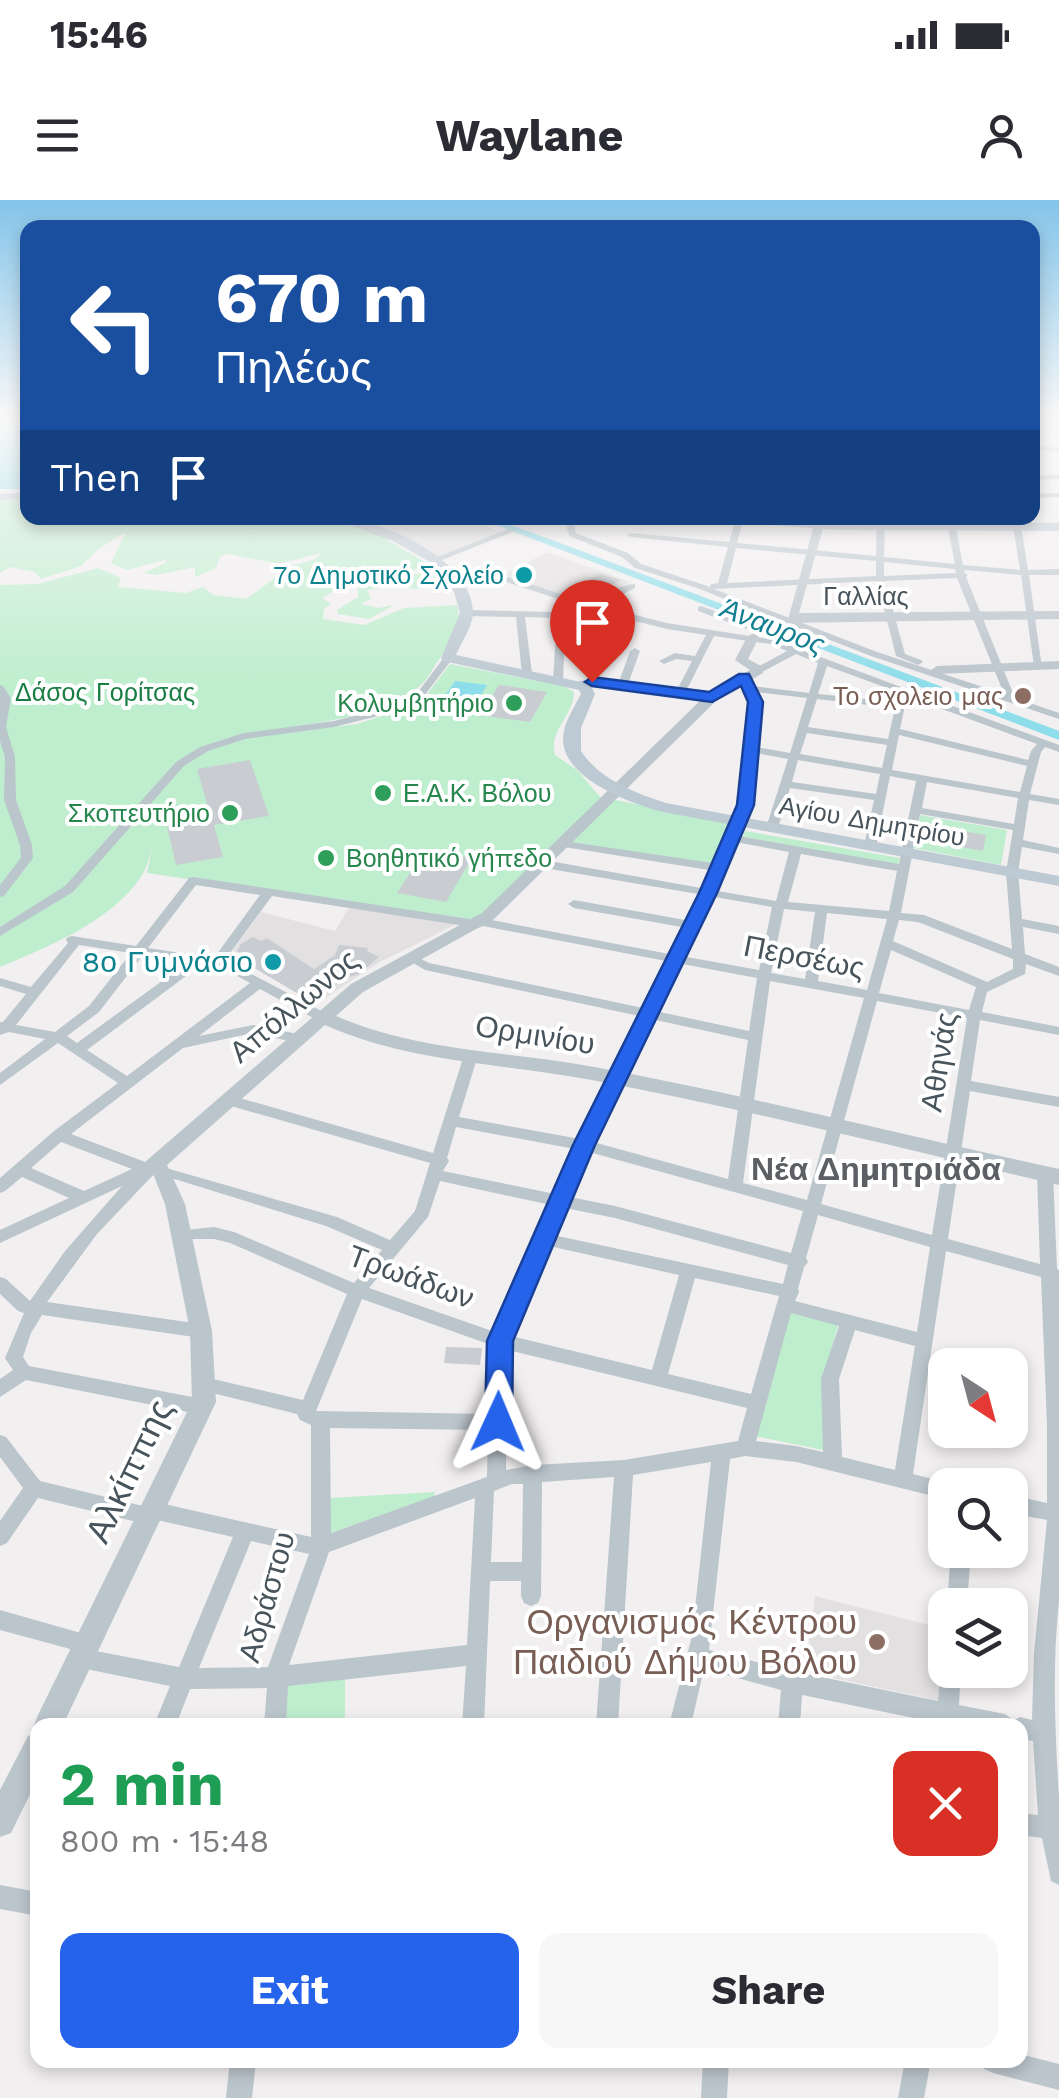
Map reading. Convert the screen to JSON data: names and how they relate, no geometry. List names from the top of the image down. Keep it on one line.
{"streets":{"main road":["Αγίου Δημητρίου"],"street":["Γαλλίας","Περσέως","Απόλλωνος","Ορμινίου","Αθηνάς","Τρωάδων","Αλκίππης","Αδράστου"]},"crossings":[["Αγίου Δημητρίου","Απόλλωνος"],["Περσέως","Απόλλωνος"],["Περσέως","Ορμινίου"],["Περσέως","Αθηνάς"],["Απόλλωνος","Ορμινίου"],["Ορμινίου","Αθηνάς"],["Ορμινίου","Αδράστου"],["Τρωάδων","Αλκίππης"],["Τρωάδων","Αδράστου"]],"districts":["Νέα Δημητριάδα"],"water":["Άναυρος"],"parks":["Δάσος Γορίτσας"],"places":["7ο Δημοτικό Σχολείο","Το σχολειο μας","Κολυμβητήριο","Ε.Α.Κ. Βόλου","Σκοπευτήριο","Βοηθητικό γήπεδο","8ο Γυμνάσιο","Οργανισμός Κέντρου Παιδιού Δήμου Βόλου"],"north":"bottom right","page":{"status":"15:46","header":"Waylane","turn":["670 m","Πηλέως"],"then":"Then","heading":["2 min","800 m · 15:48"],"buttons":["Exit","Share"]}}
